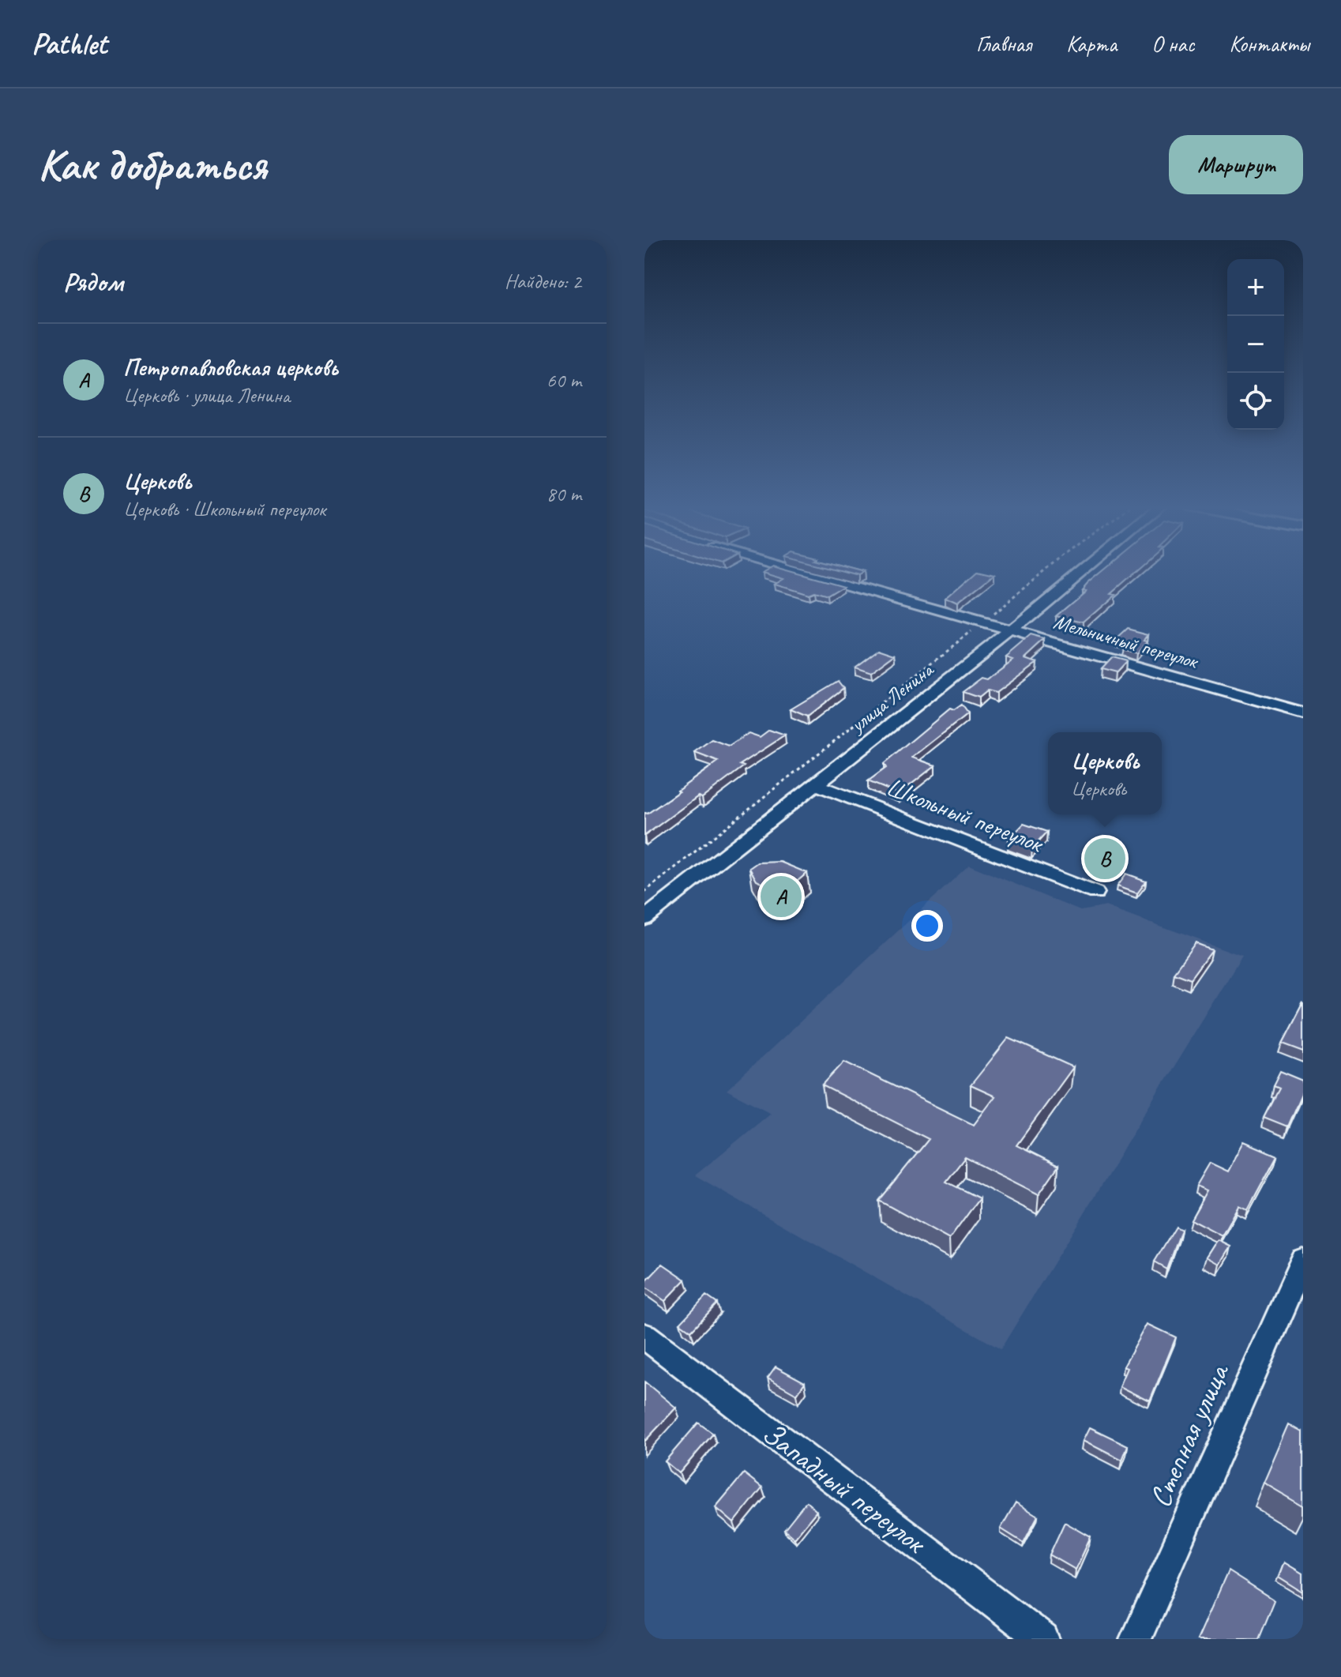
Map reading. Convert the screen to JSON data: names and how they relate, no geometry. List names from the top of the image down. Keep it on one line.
{"streets":{"street":["Мельничный переулок","улица Ленина","Школьный переулок","Степная улица","Западный переулок"]},"crossings":[["Мельничный переулок","улица Ленина"],["улица Ленина","Школьный переулок"]],"page":{"header":"Pathlet","nav":["Главная","Карта","О нас","Контакты"],"buttons":"Маршрут","title":"Как добраться","heading":["Рядом","Найдено: 2"],"map_buttons":["+","−"],"list":[{"mark":"A","name":"Петропавловская церковь","note":"Церковь · улица Ленина","value":"60 m"},{"mark":"B","name":"Церковь","note":"Церковь · Школьный переулок","value":"80 m"}],"popup":["Церковь","Церковь"],"pins":["B","A"]}}
